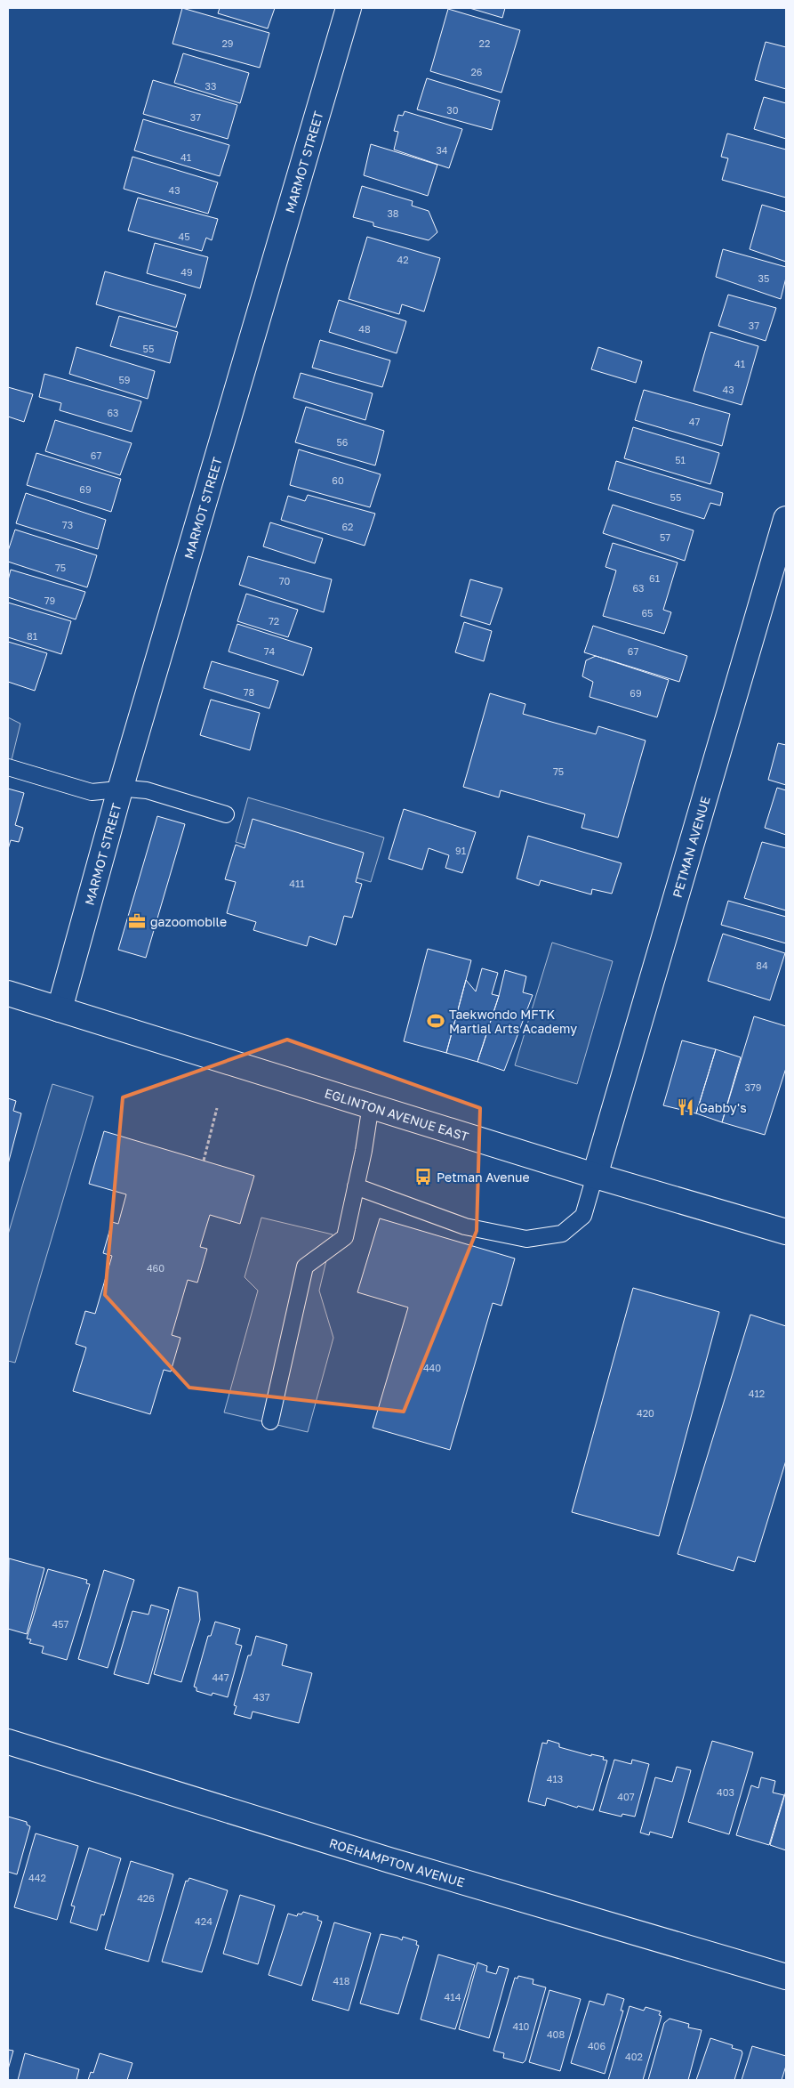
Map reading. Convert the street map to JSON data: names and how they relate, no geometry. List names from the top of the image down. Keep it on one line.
{"streets":{"street":["MARMOT STREET","PETMAN AVENUE","EGLINTON AVENUE EAST","ROEHAMPTON AVENUE"]},"crossings":[["MARMOT STREET","EGLINTON AVENUE EAST"],["PETMAN AVENUE","EGLINTON AVENUE EAST"]],"places":{"office":["gazoomobile"],"sports":["Taekwondo MFTK Martial Arts Academy"],"restaurant":["Gabby's"],"bus stop":["Petman Avenue"]},"house_numbers":["29","22","26","33","30","37","34","41","43","38","45","42","49","35","37","48","55","41","59","43","63","47","56","67","51","60","69","55","73","62","57","75","61","70","63","79","65","72","81","74","67","78","69","75","91","411","84","379","460","440","412","420","457","447","437","413","403","407","442","426","424","418","414","410","408","406","402"]}
